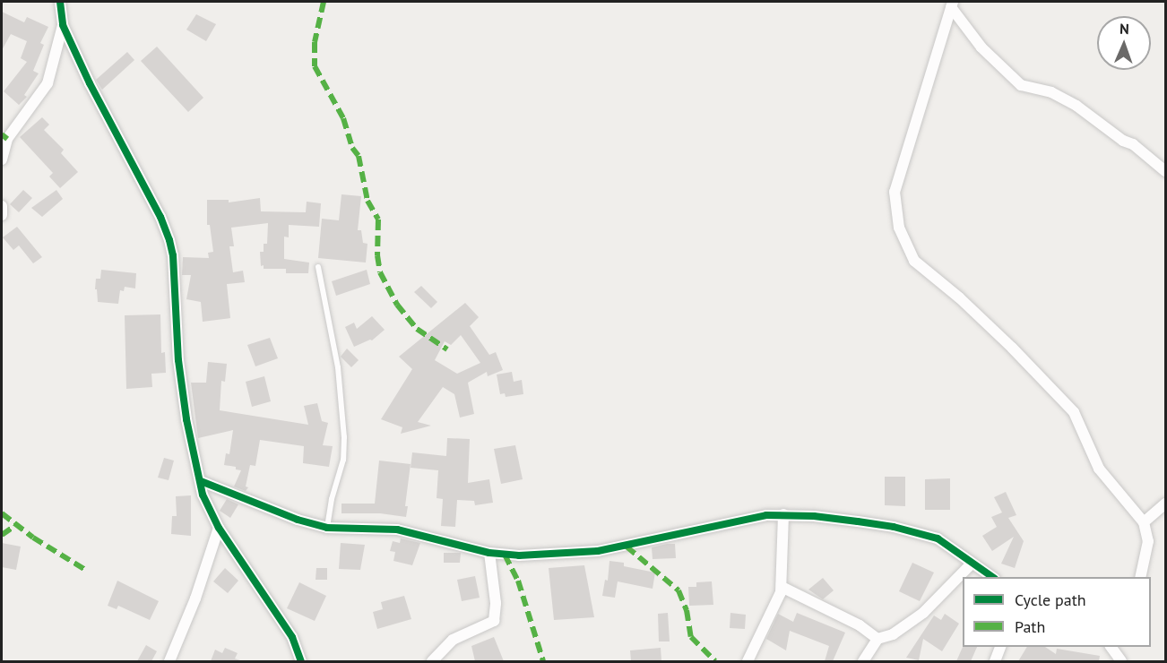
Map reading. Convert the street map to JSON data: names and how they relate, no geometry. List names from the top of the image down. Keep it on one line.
{"legend":["Cycle path","Path"],"north":"top"}
